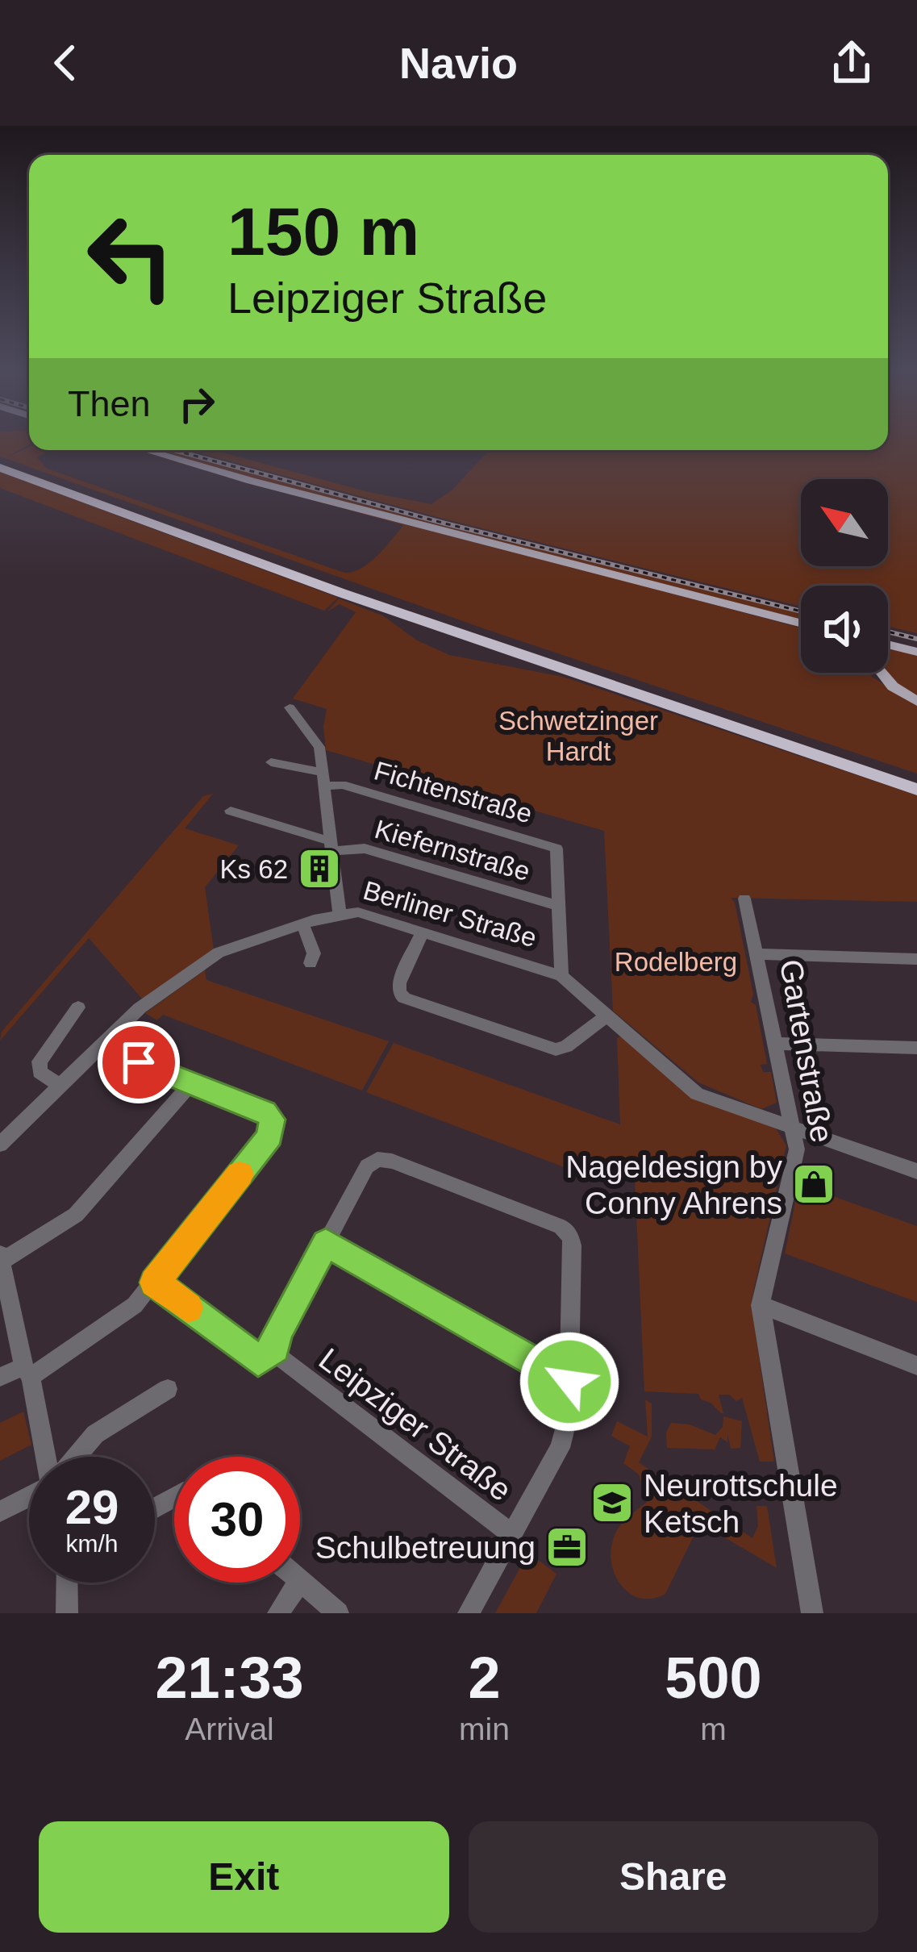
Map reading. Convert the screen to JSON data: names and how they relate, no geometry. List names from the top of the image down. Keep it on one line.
{"streets":{"street":["Fichtenstraße","Kiefernstraße","Berliner Straße","Gartenstraße","Leipziger Straße"]},"crossings":[["Fichtenstraße","Kiefernstraße"],["Fichtenstraße","Berliner Straße"],["Berliner Straße","Gartenstraße"]],"parks":["Schwetzinger Hardt","Rodelberg"],"places":{"building":["Ks 62"],"shop":["Nageldesign by Conny Ahrens"],"school or university":["Neurottschule Ketsch"],"office":["Schulbetreuung"]},"north":"top left","page":{"header":"Navio","turn":["150 m","Leipziger Straße"],"then":"Then","speed":"29 km/h","limit":"30","eta":["21:33","Arrival","2","min","500","m"],"buttons":["Exit","Share"]}}
